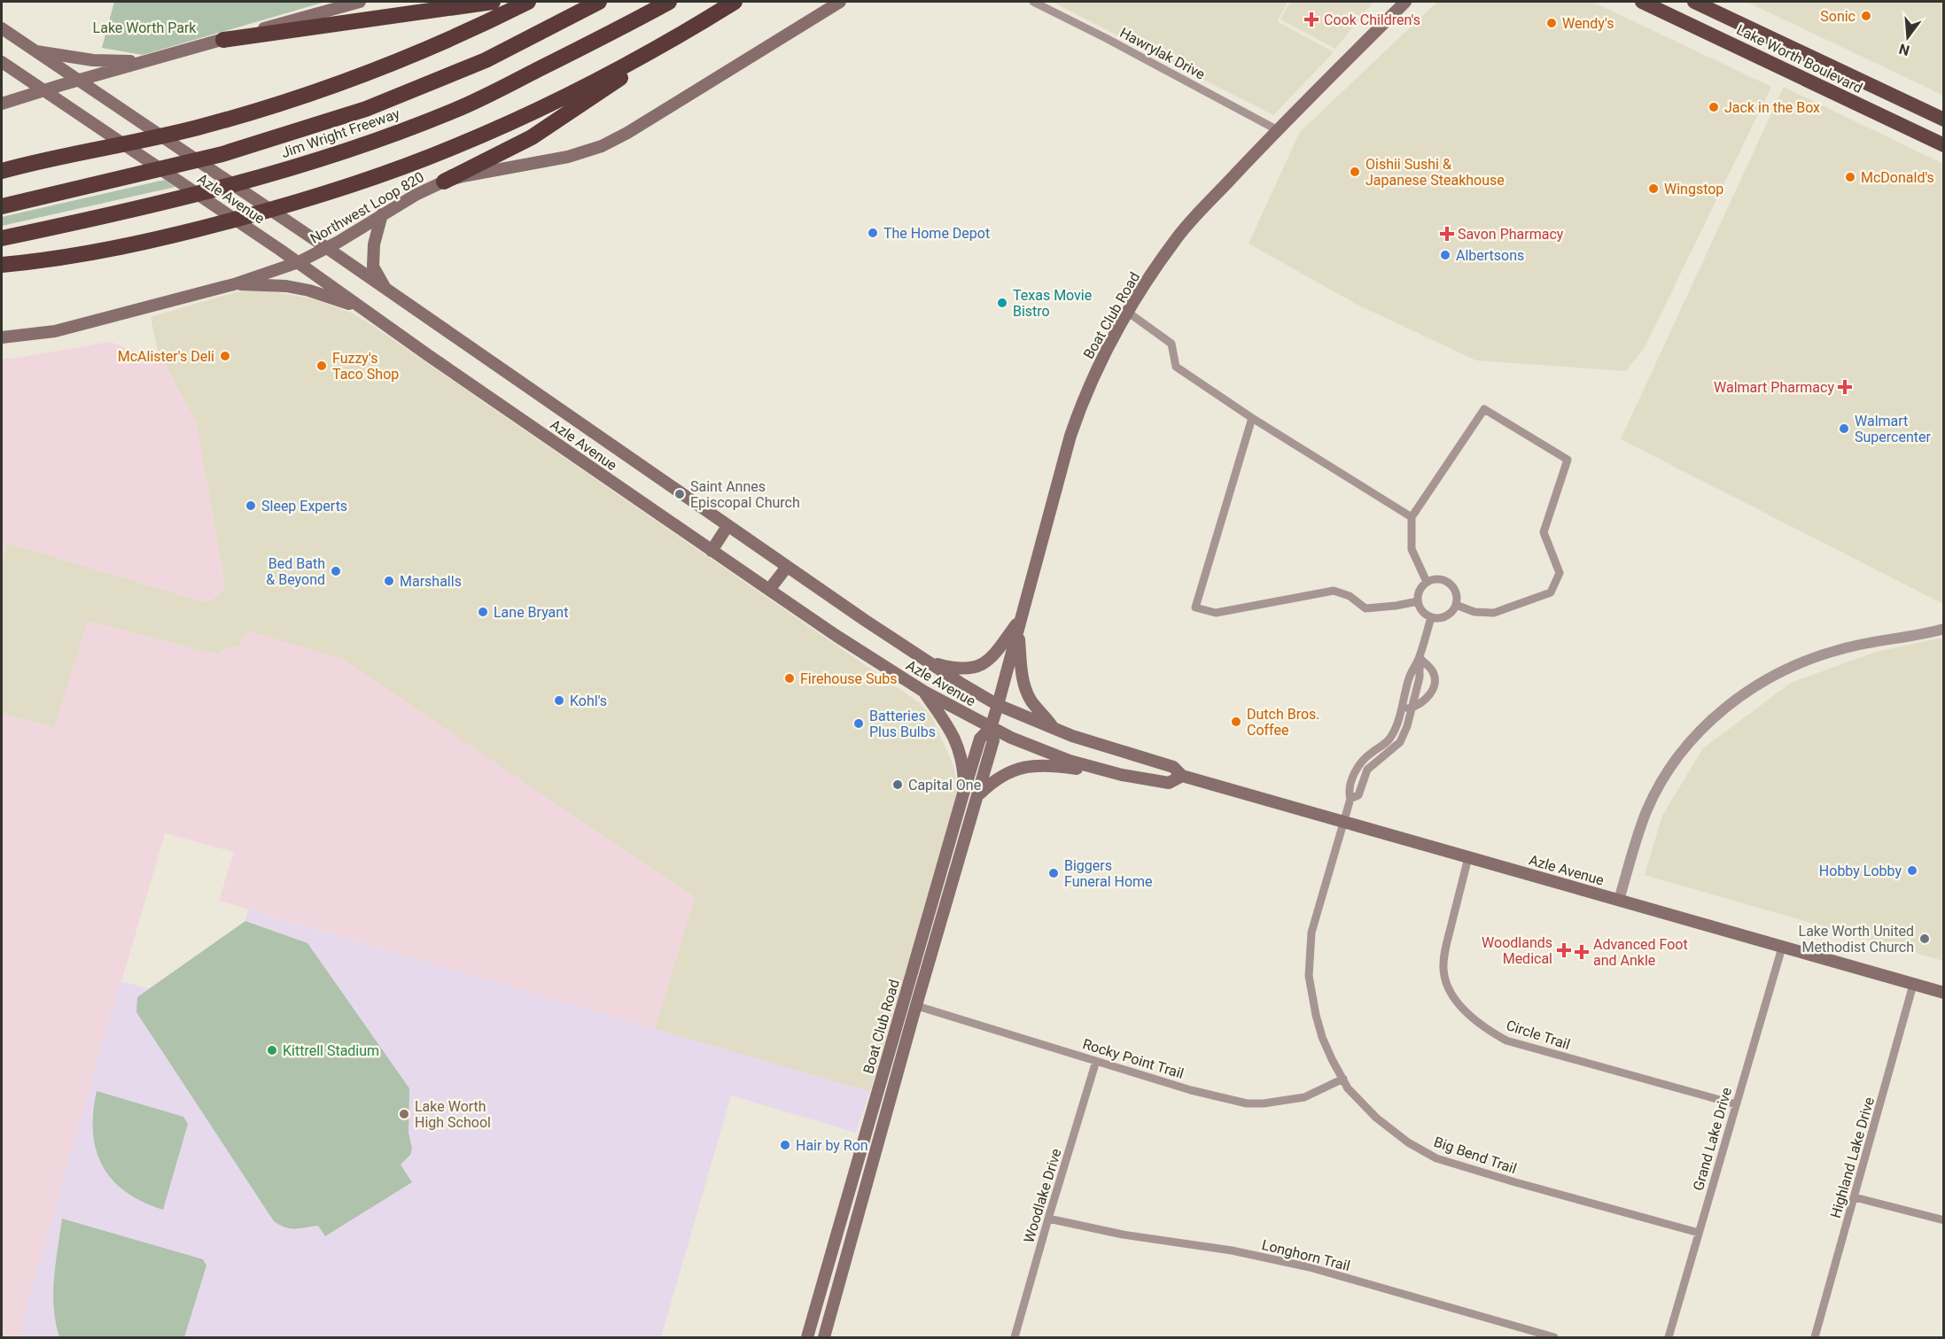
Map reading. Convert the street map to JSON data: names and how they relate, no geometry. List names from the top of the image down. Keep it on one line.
{"streets":{"highway":["Lake Worth Boulevard","Jim Wright Freeway"],"main road":["Azle Avenue","Northwest Loop 820","Boat Club Road"],"street":["Hawrylak Drive","Circle Trail","Rocky Point Trail","Grand Lake Drive","Big Bend Trail","Highland Lake Drive","Woodlake Drive","Longhorn Trail"]},"crossings":[["Hawrylak Drive","Boat Club Road"],["Azle Avenue","Northwest Loop 820"],["Azle Avenue","Boat Club Road"],["Azle Avenue","Circle Trail"],["Azle Avenue","Grand Lake Drive"],["Azle Avenue","Big Bend Trail"],["Azle Avenue","Highland Lake Drive"],["Boat Club Road","Rocky Point Trail"],["Circle Trail","Grand Lake Drive"],["Rocky Point Trail","Big Bend Trail"],["Rocky Point Trail","Woodlake Drive"],["Grand Lake Drive","Big Bend Trail"],["Woodlake Drive","Longhorn Trail"]],"parks":["Lake Worth Park"],"places":{"other":["Sonic","Wendy's","Jack in the Box","Oishii Sushi & Japanese Steakhouse","McDonald's","Wingstop","The Home Depot","Albertsons","Texas Movie Bistro","McAlister's Deli","Fuzzy's Taco Shop","Walmart Supercenter","Saint Annes Episcopal Church","Sleep Experts","Bed Bath & Beyond","Marshalls","Lane Bryant","Firehouse Subs","Kohl's","Dutch Bros. Coffee","Batteries Plus Bulbs","Capital One","Hobby Lobby","Biggers Funeral Home","Lake Worth United Methodist Church","Kittrell Stadium","Lake Worth High School","Hair by Ron"],"health":["Cook Children's","Savon Pharmacy","Walmart Pharmacy","Woodlands Medical","Advanced Foot and Ankle"]},"north":"bottom"}
